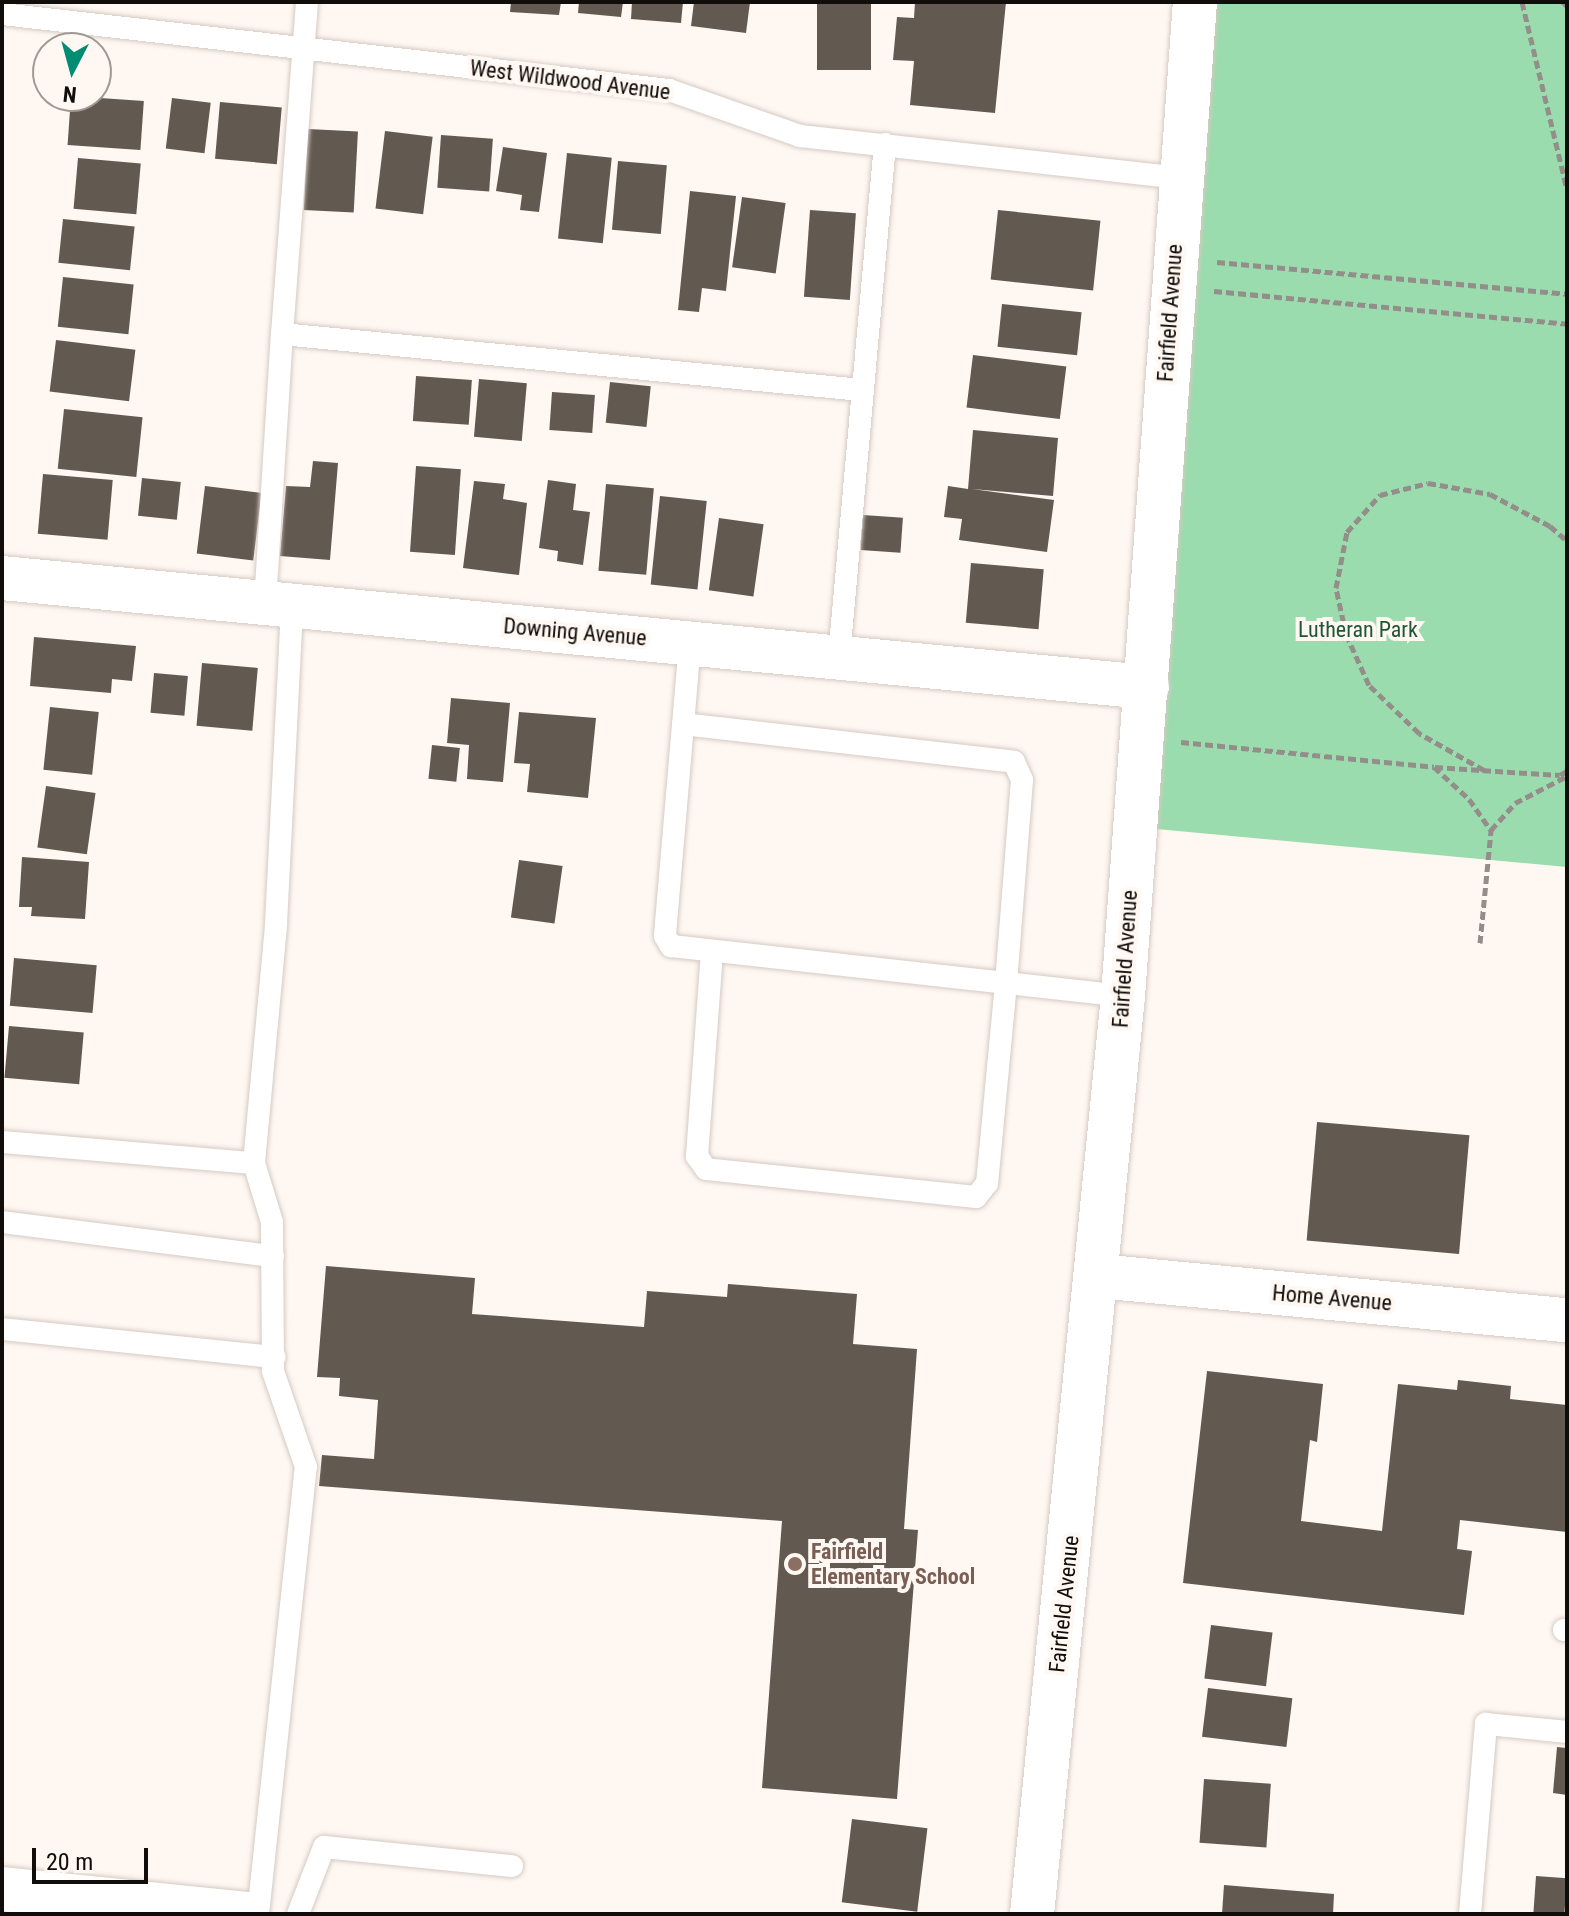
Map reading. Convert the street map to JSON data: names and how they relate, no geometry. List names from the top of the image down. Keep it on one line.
{"streets":{"main road":["Fairfield Avenue","Downing Avenue","Home Avenue"],"lane":["West Wildwood Avenue"]},"crossings":[["West Wildwood Avenue","Fairfield Avenue"],["Fairfield Avenue","Downing Avenue"],["Fairfield Avenue","Home Avenue"]],"parks":["Lutheran Park"],"places":["Fairfield Elementary School"],"scale_bar":"20 m","north":"bottom"}
